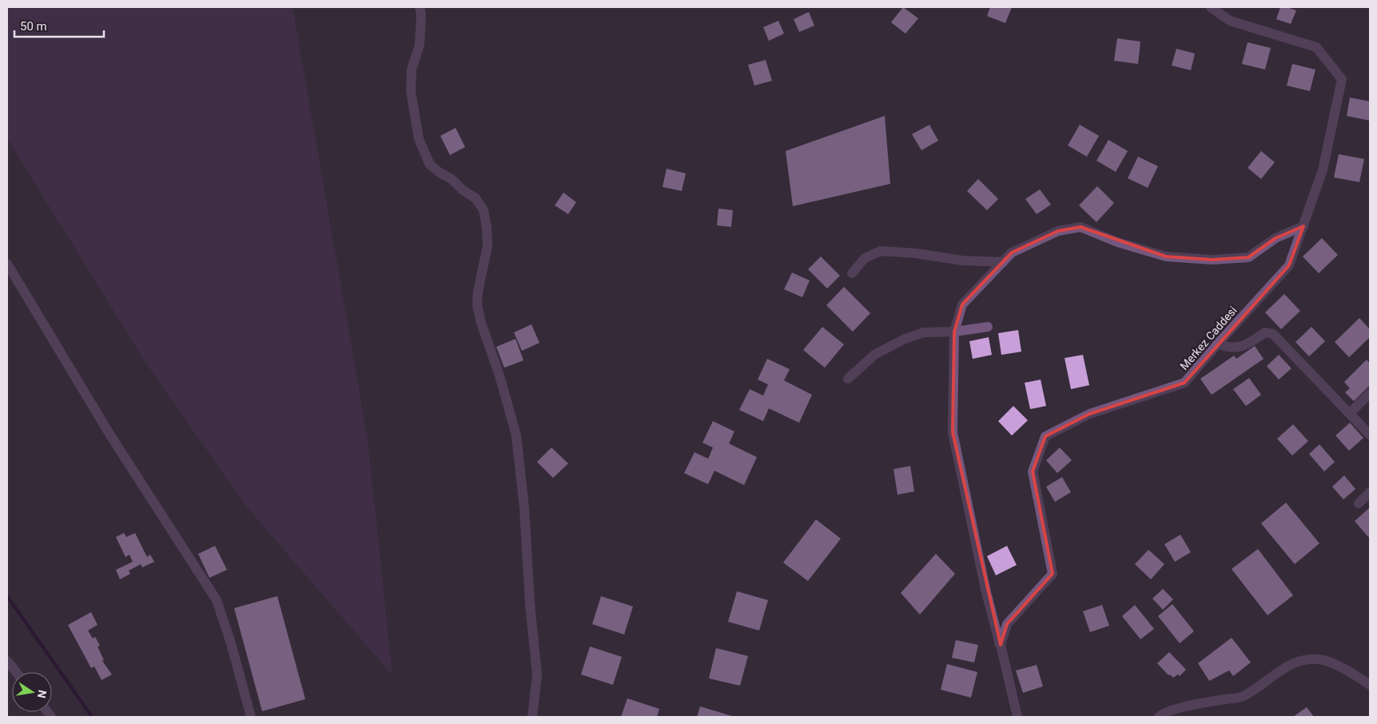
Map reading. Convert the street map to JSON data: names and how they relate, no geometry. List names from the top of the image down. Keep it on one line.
{"streets":{"street":["Merkez Caddesi"]},"scale_bar":"50 m","north":"right"}
